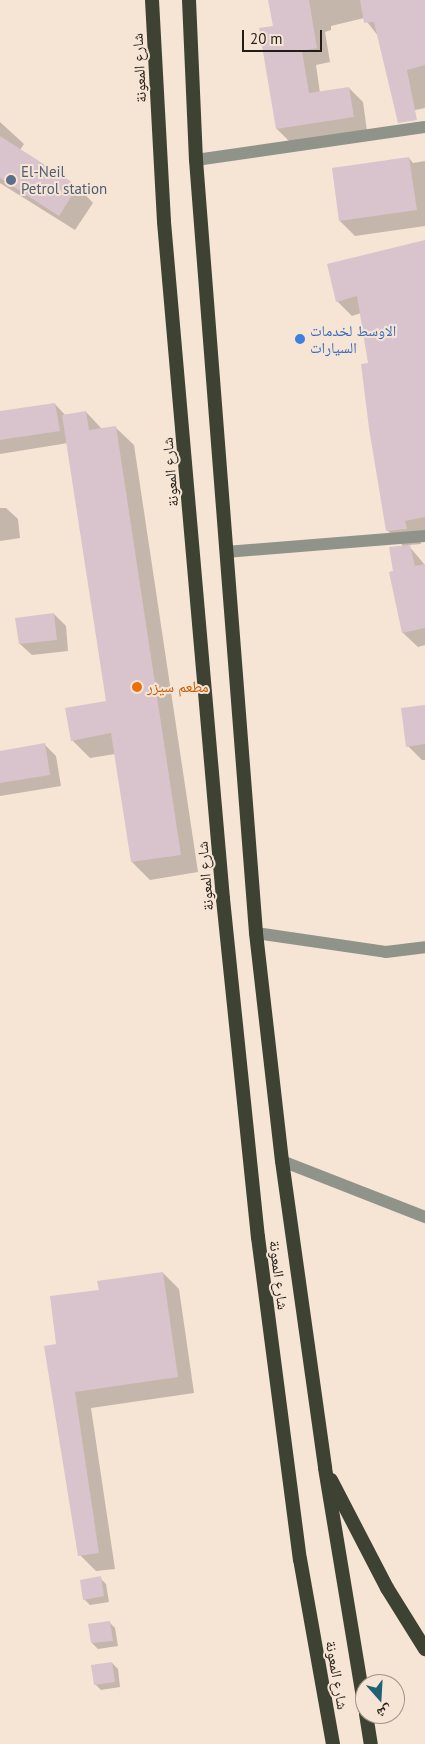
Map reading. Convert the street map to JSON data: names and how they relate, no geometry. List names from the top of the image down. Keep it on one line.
{"streets":{"highway":["شارع المعونة"]},"places":["El-Neil Petrol station","الاوسط لخدمات السيارات","مطعم سيزر"],"scale_bar":"20 m","north":"bottom"}
